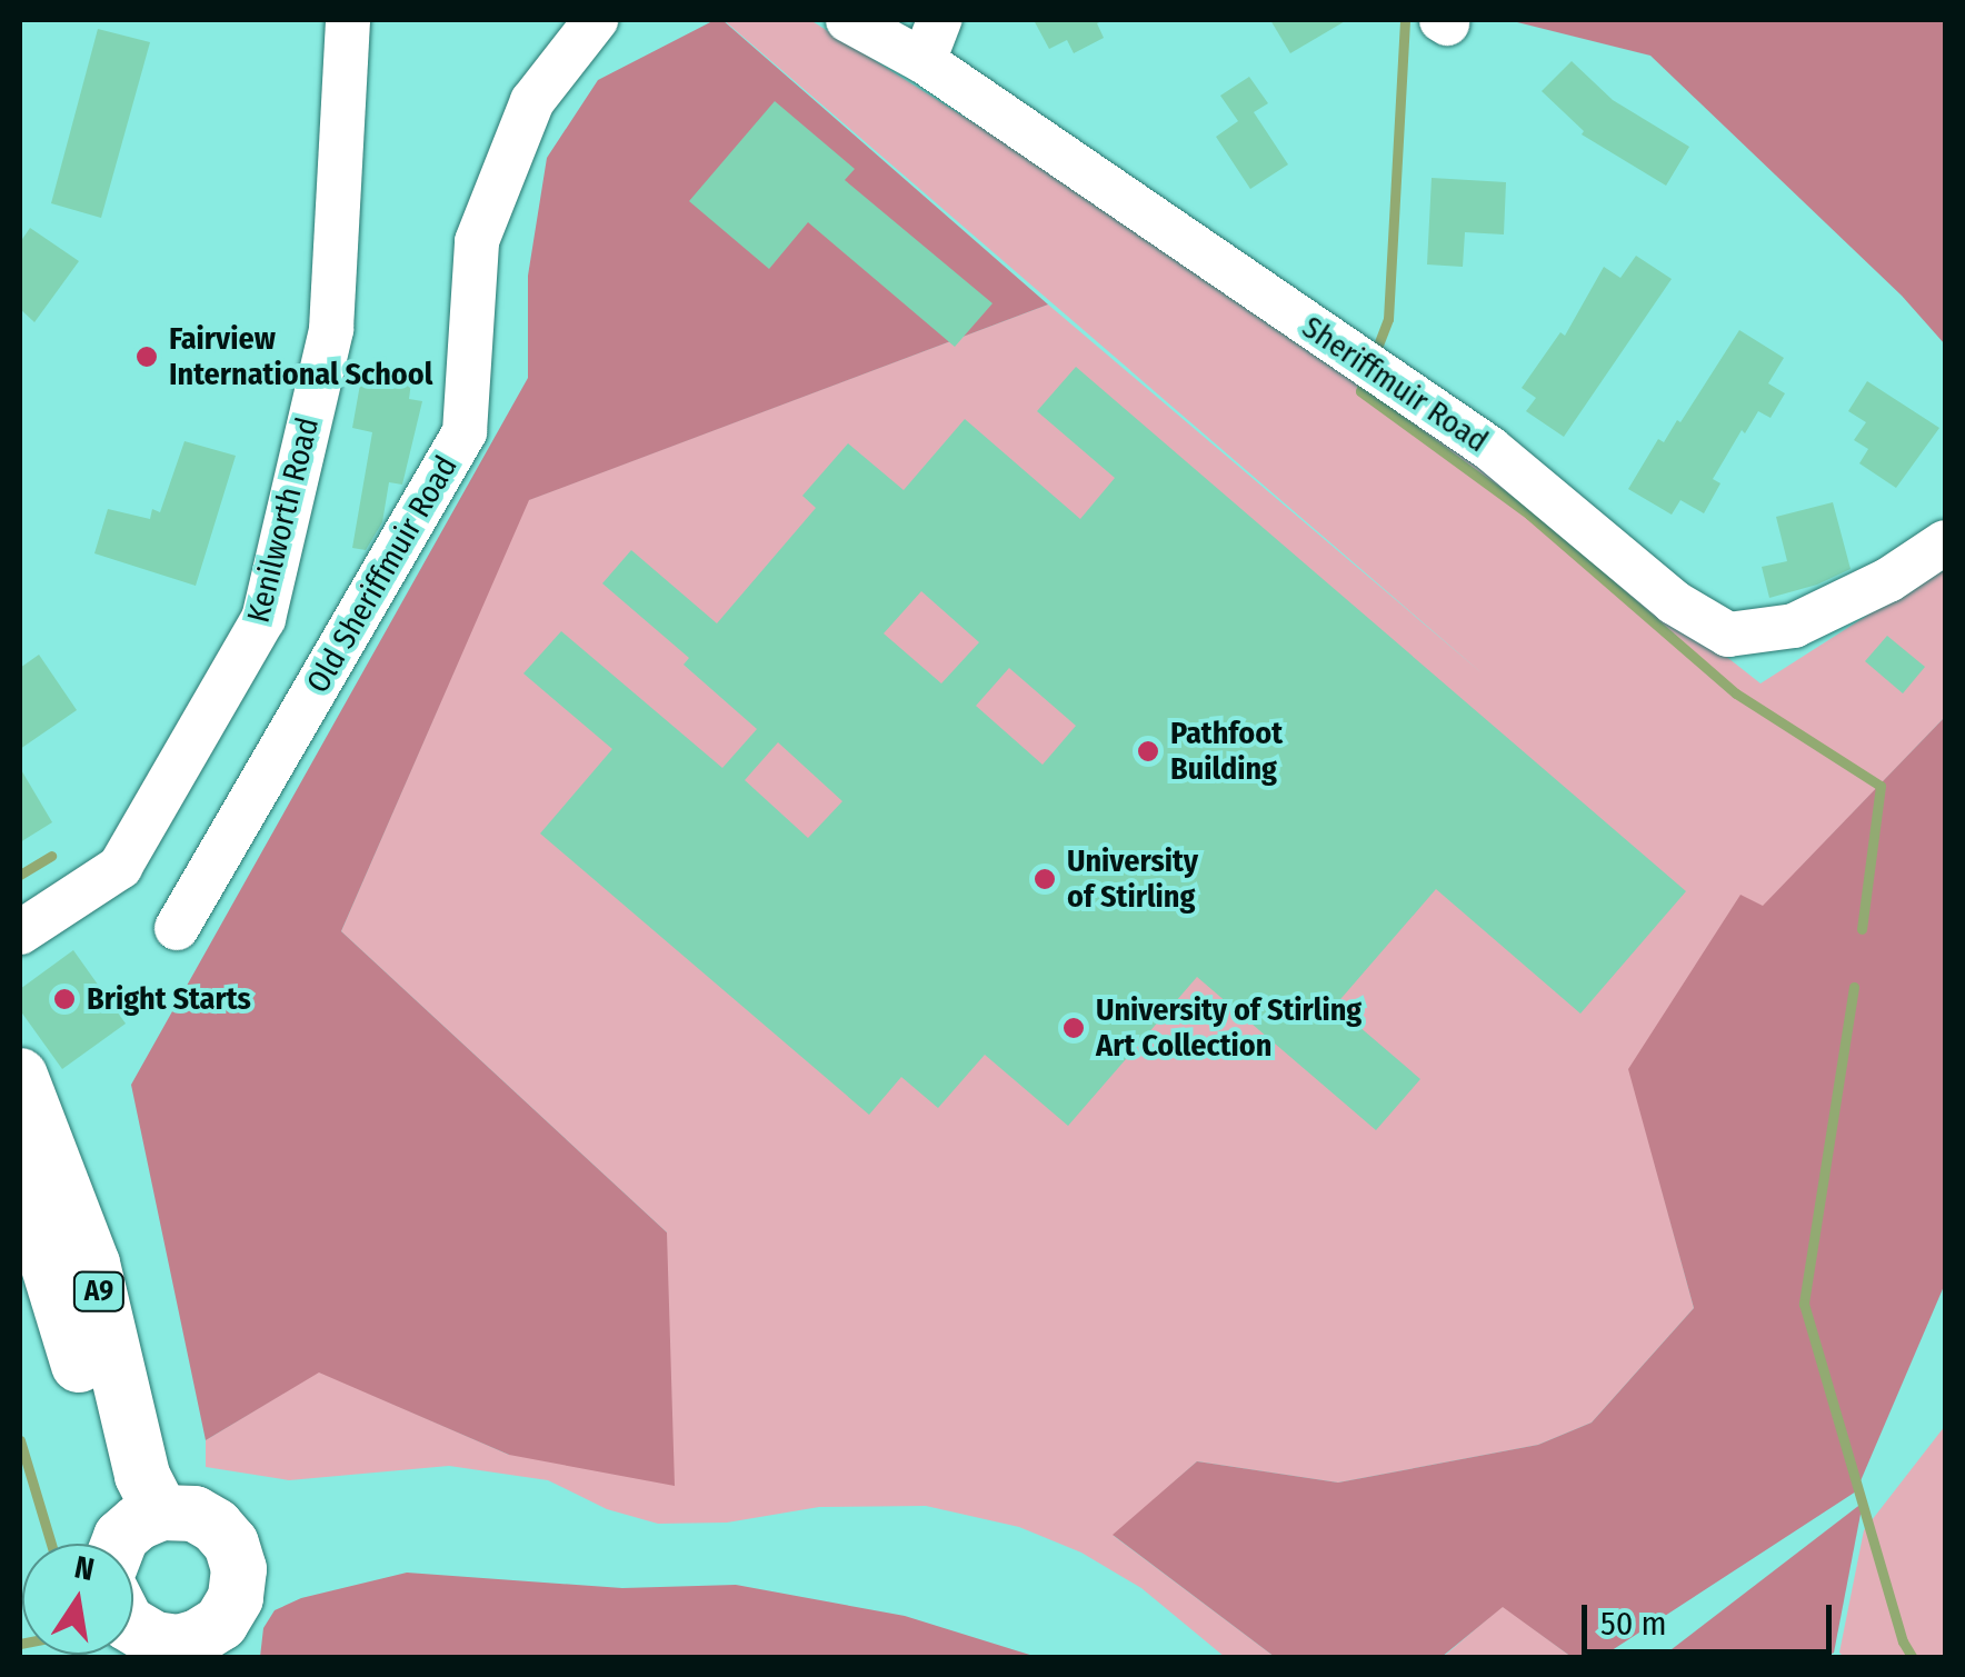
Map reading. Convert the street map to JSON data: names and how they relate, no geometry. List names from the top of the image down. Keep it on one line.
{"streets":{"main road":["A9"],"street":["Sheriffmuir Road","Kenilworth Road","Old Sheriffmuir Road"]},"places":["Fairview International School","Pathfoot Building","University of Stirling","Bright Starts","University of Stirling Art Collection"],"scale_bar":"50 m","north":"top"}
